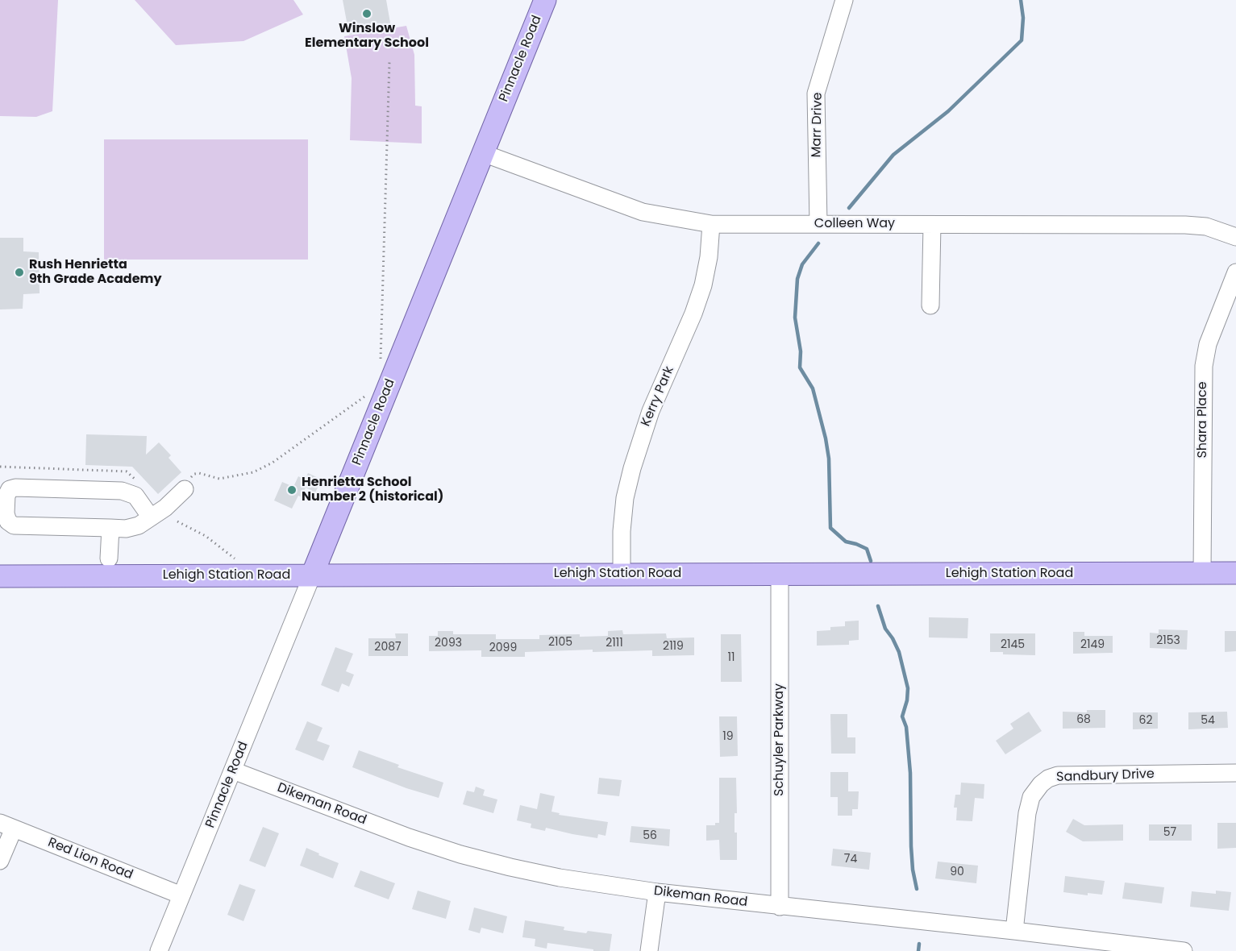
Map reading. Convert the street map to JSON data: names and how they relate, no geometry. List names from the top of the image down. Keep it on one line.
{"streets":{"main road":["Pinnacle Road","Lehigh Station Road"],"street":["Marr Drive","Colleen Way","Kerry Park","Shara Place","Schuyler Parkway","Sandbury Drive","Dikeman Road","Red Lion Road"]},"crossings":[["Pinnacle Road","Colleen Way"],["Pinnacle Road","Lehigh Station Road"],["Pinnacle Road","Dikeman Road"],["Pinnacle Road","Red Lion Road"],["Marr Drive","Colleen Way"],["Colleen Way","Kerry Park"],["Kerry Park","Lehigh Station Road"],["Shara Place","Lehigh Station Road"],["Lehigh Station Road","Schuyler Parkway"],["Schuyler Parkway","Dikeman Road"],["Sandbury Drive","Dikeman Road"]],"places":["Winslow Elementary School","Rush Henrietta 9th Grade Academy","Henrietta School Number 2 (historical)"],"house_numbers":["2153","2105","2093","2111","2145","2149","2119","2087","2099","11","68","62","54","19","57","56","74","90"]}
